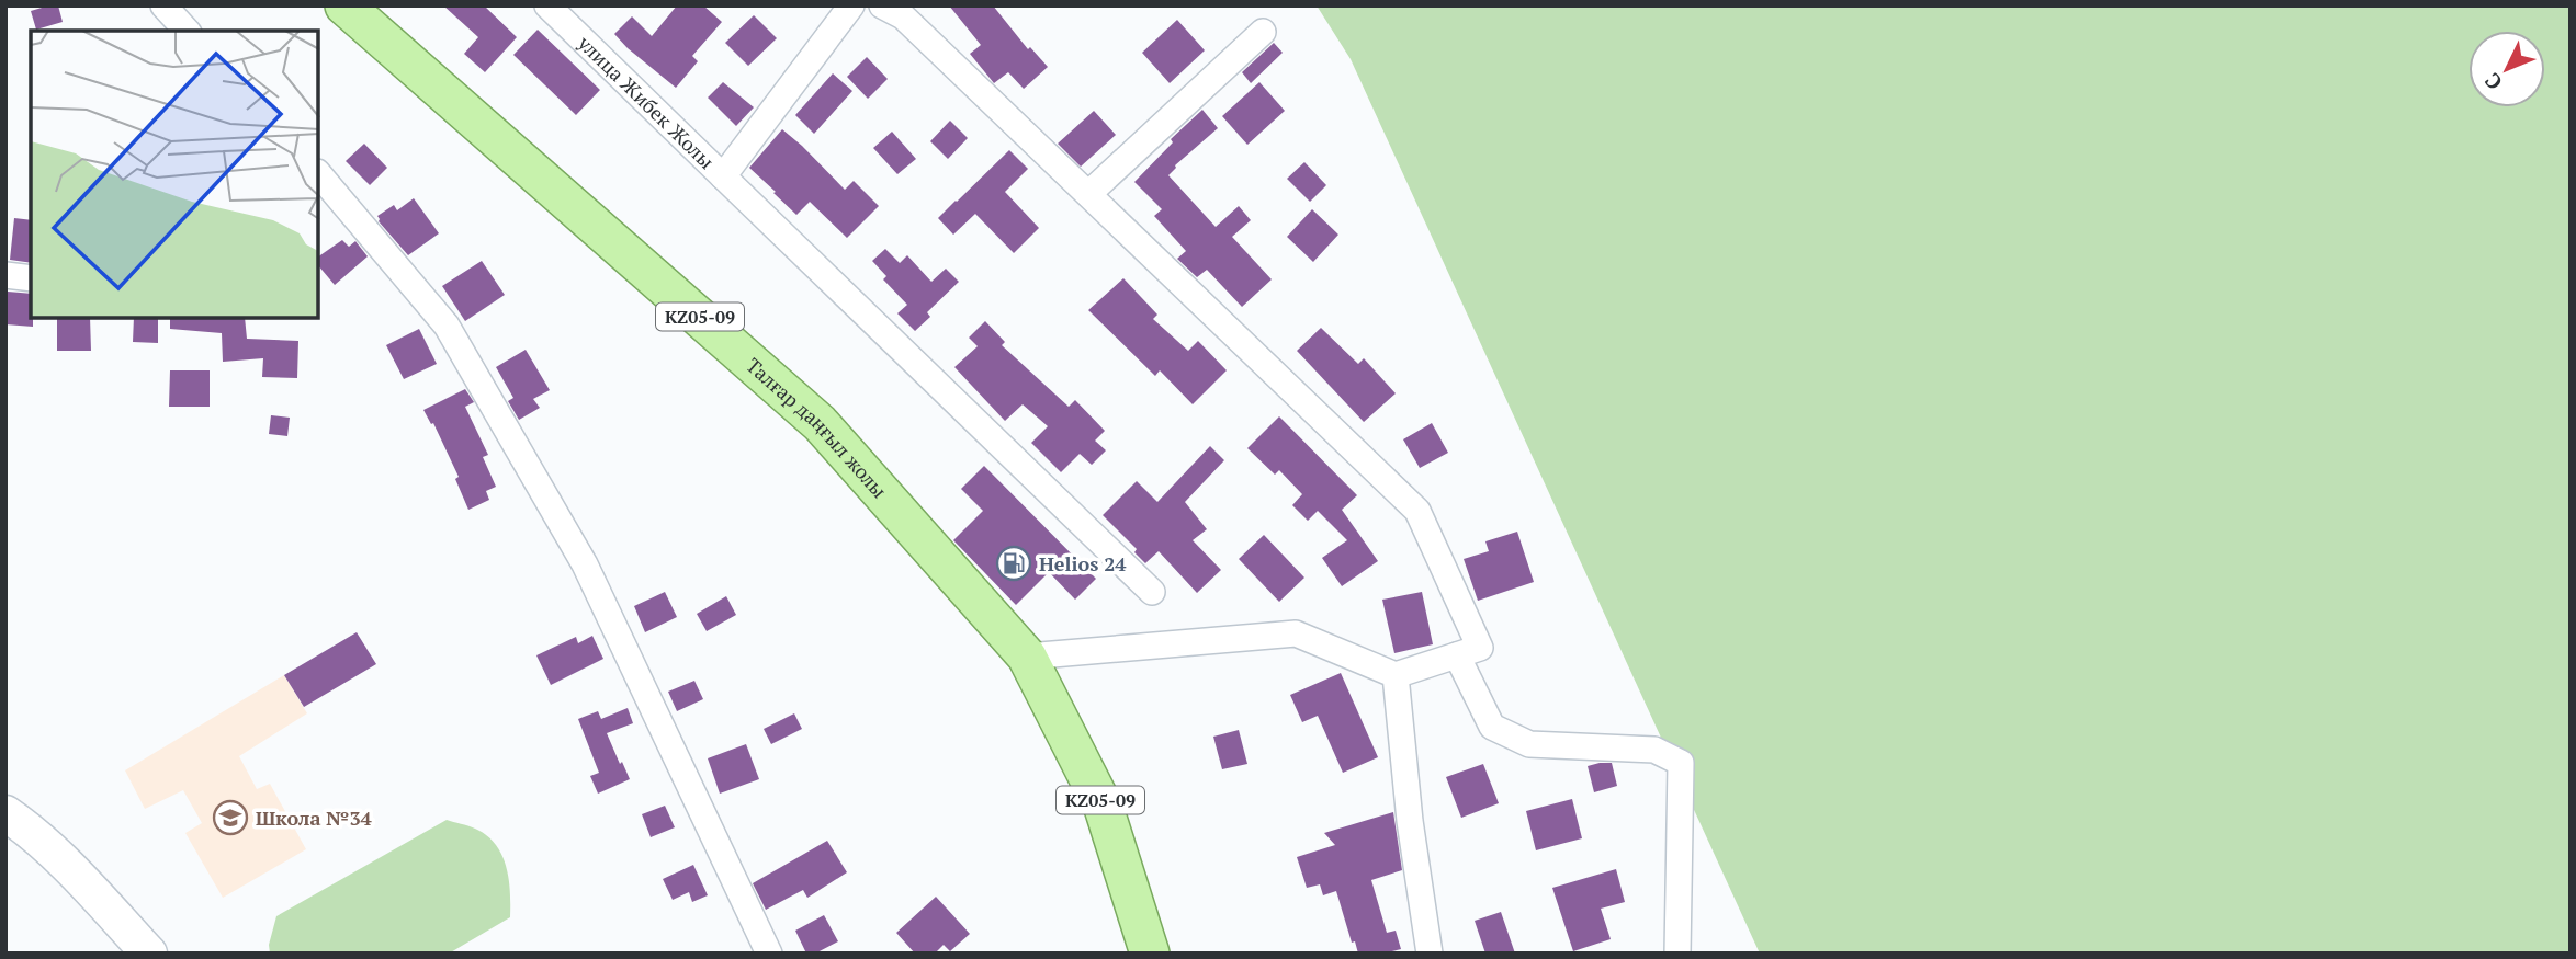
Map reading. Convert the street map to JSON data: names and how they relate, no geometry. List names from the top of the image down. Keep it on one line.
{"streets":{"main road":["KZ05-09","Талғар даңғыл жолы"],"street":["улица Жибек Жолы"]},"places":{"fuel station":["Helios 24"],"school or university":["Школа №34"]},"north":"bottom left"}
